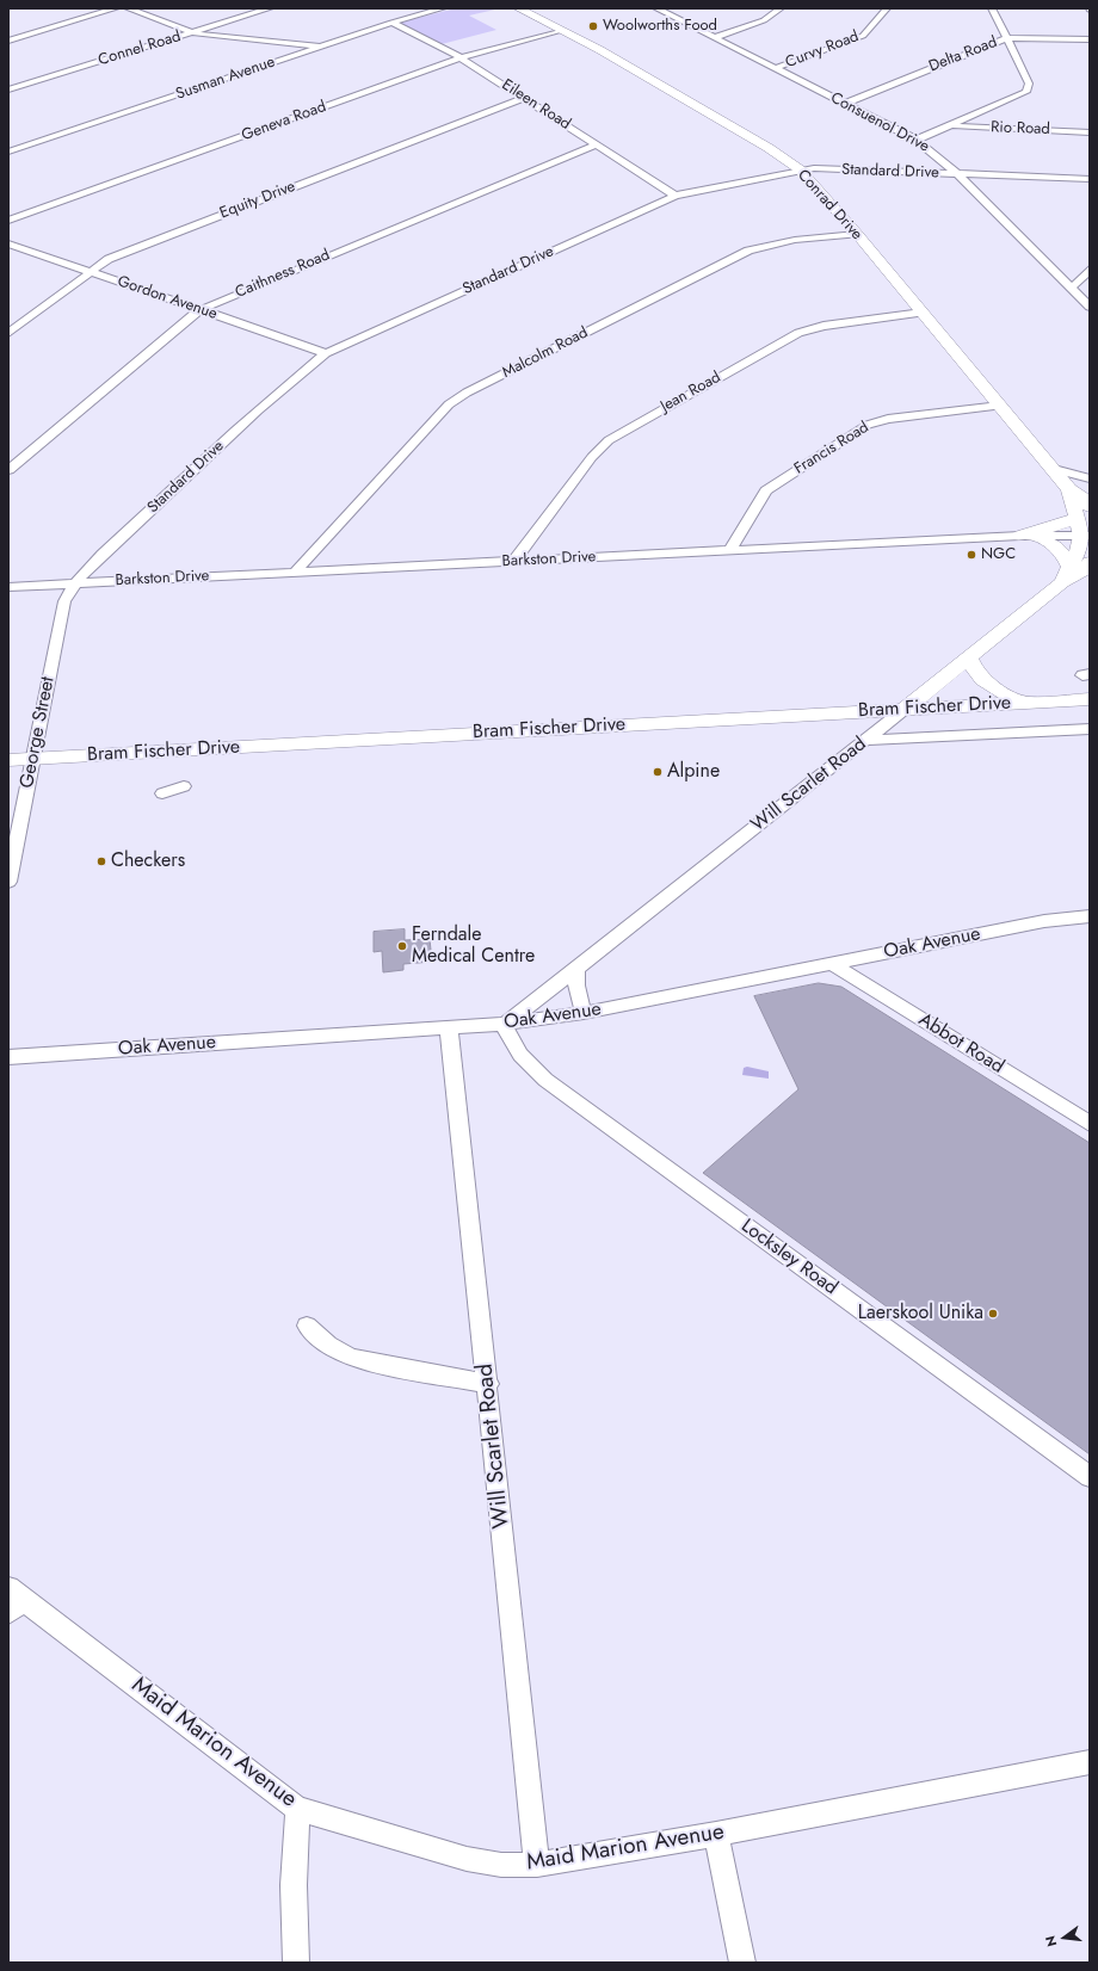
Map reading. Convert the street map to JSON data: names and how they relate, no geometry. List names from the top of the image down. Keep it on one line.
{"streets":{"street":["Connel Road","Curvy Road","Delta Road","Susman Avenue","Eileen Road","Geneva Road","Consuenol Drive","Rio Road","Standard Drive","Equity Drive","Conrad Drive","Caithness Road","Gordon Avenue","Malcolm Road","Jean Road","Francis Road","Barkston Drive","Bram Fischer Drive","George Street","Will Scarlet Road","Oak Avenue","Abbot Road","Locksley Road","Maid Marion Avenue"]},"crossings":[["Curvy Road","Consuenol Drive"],["Delta Road","Consuenol Drive"],["Susman Avenue","Eileen Road"],["Eileen Road","Geneva Road"],["Eileen Road","Standard Drive"],["Eileen Road","Equity Drive"],["Eileen Road","Caithness Road"],["Geneva Road","Conrad Drive"],["Consuenol Drive","Standard Drive"],["Standard Drive","Conrad Drive"],["Standard Drive","Gordon Avenue"],["Standard Drive","Barkston Drive"],["Standard Drive","George Street"],["Equity Drive","Gordon Avenue"],["Conrad Drive","Malcolm Road"],["Conrad Drive","Jean Road"],["Conrad Drive","Francis Road"],["Conrad Drive","Barkston Drive"],["Conrad Drive","Will Scarlet Road"],["Caithness Road","Gordon Avenue"],["Malcolm Road","Barkston Drive"],["Jean Road","Barkston Drive"],["Francis Road","Barkston Drive"],["Barkston Drive","Will Scarlet Road"],["Bram Fischer Drive","George Street"],["Bram Fischer Drive","Will Scarlet Road"],["Will Scarlet Road","Oak Avenue"],["Will Scarlet Road","Locksley Road"],["Will Scarlet Road","Maid Marion Avenue"],["Oak Avenue","Abbot Road"],["Oak Avenue","Locksley Road"]],"places":["Woolworths Food","NGC","Alpine","Checkers","Ferndale Medical Centre","Laerskool Unika"],"north":"left"}
